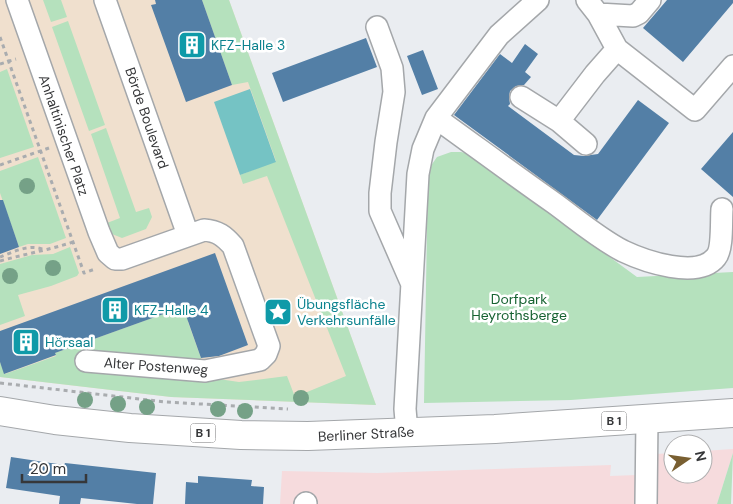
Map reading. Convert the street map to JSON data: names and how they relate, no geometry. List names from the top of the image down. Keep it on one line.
{"streets":{"main road":["B 1","Berliner Straße"],"lane":["Börde Boulevard","Anhaltinischer Platz","Alter Postenweg"]},"crossings":[["Börde Boulevard","Alter Postenweg"]],"parks":["Dorfpark Heyrothsberge"],"places":{"building":["KFZ-Halle 3","KFZ-Halle 4","Hörsaal"],"place":["Übungsfläche Verkehrsunfälle"]},"scale_bar":"20 m","north":"right"}
